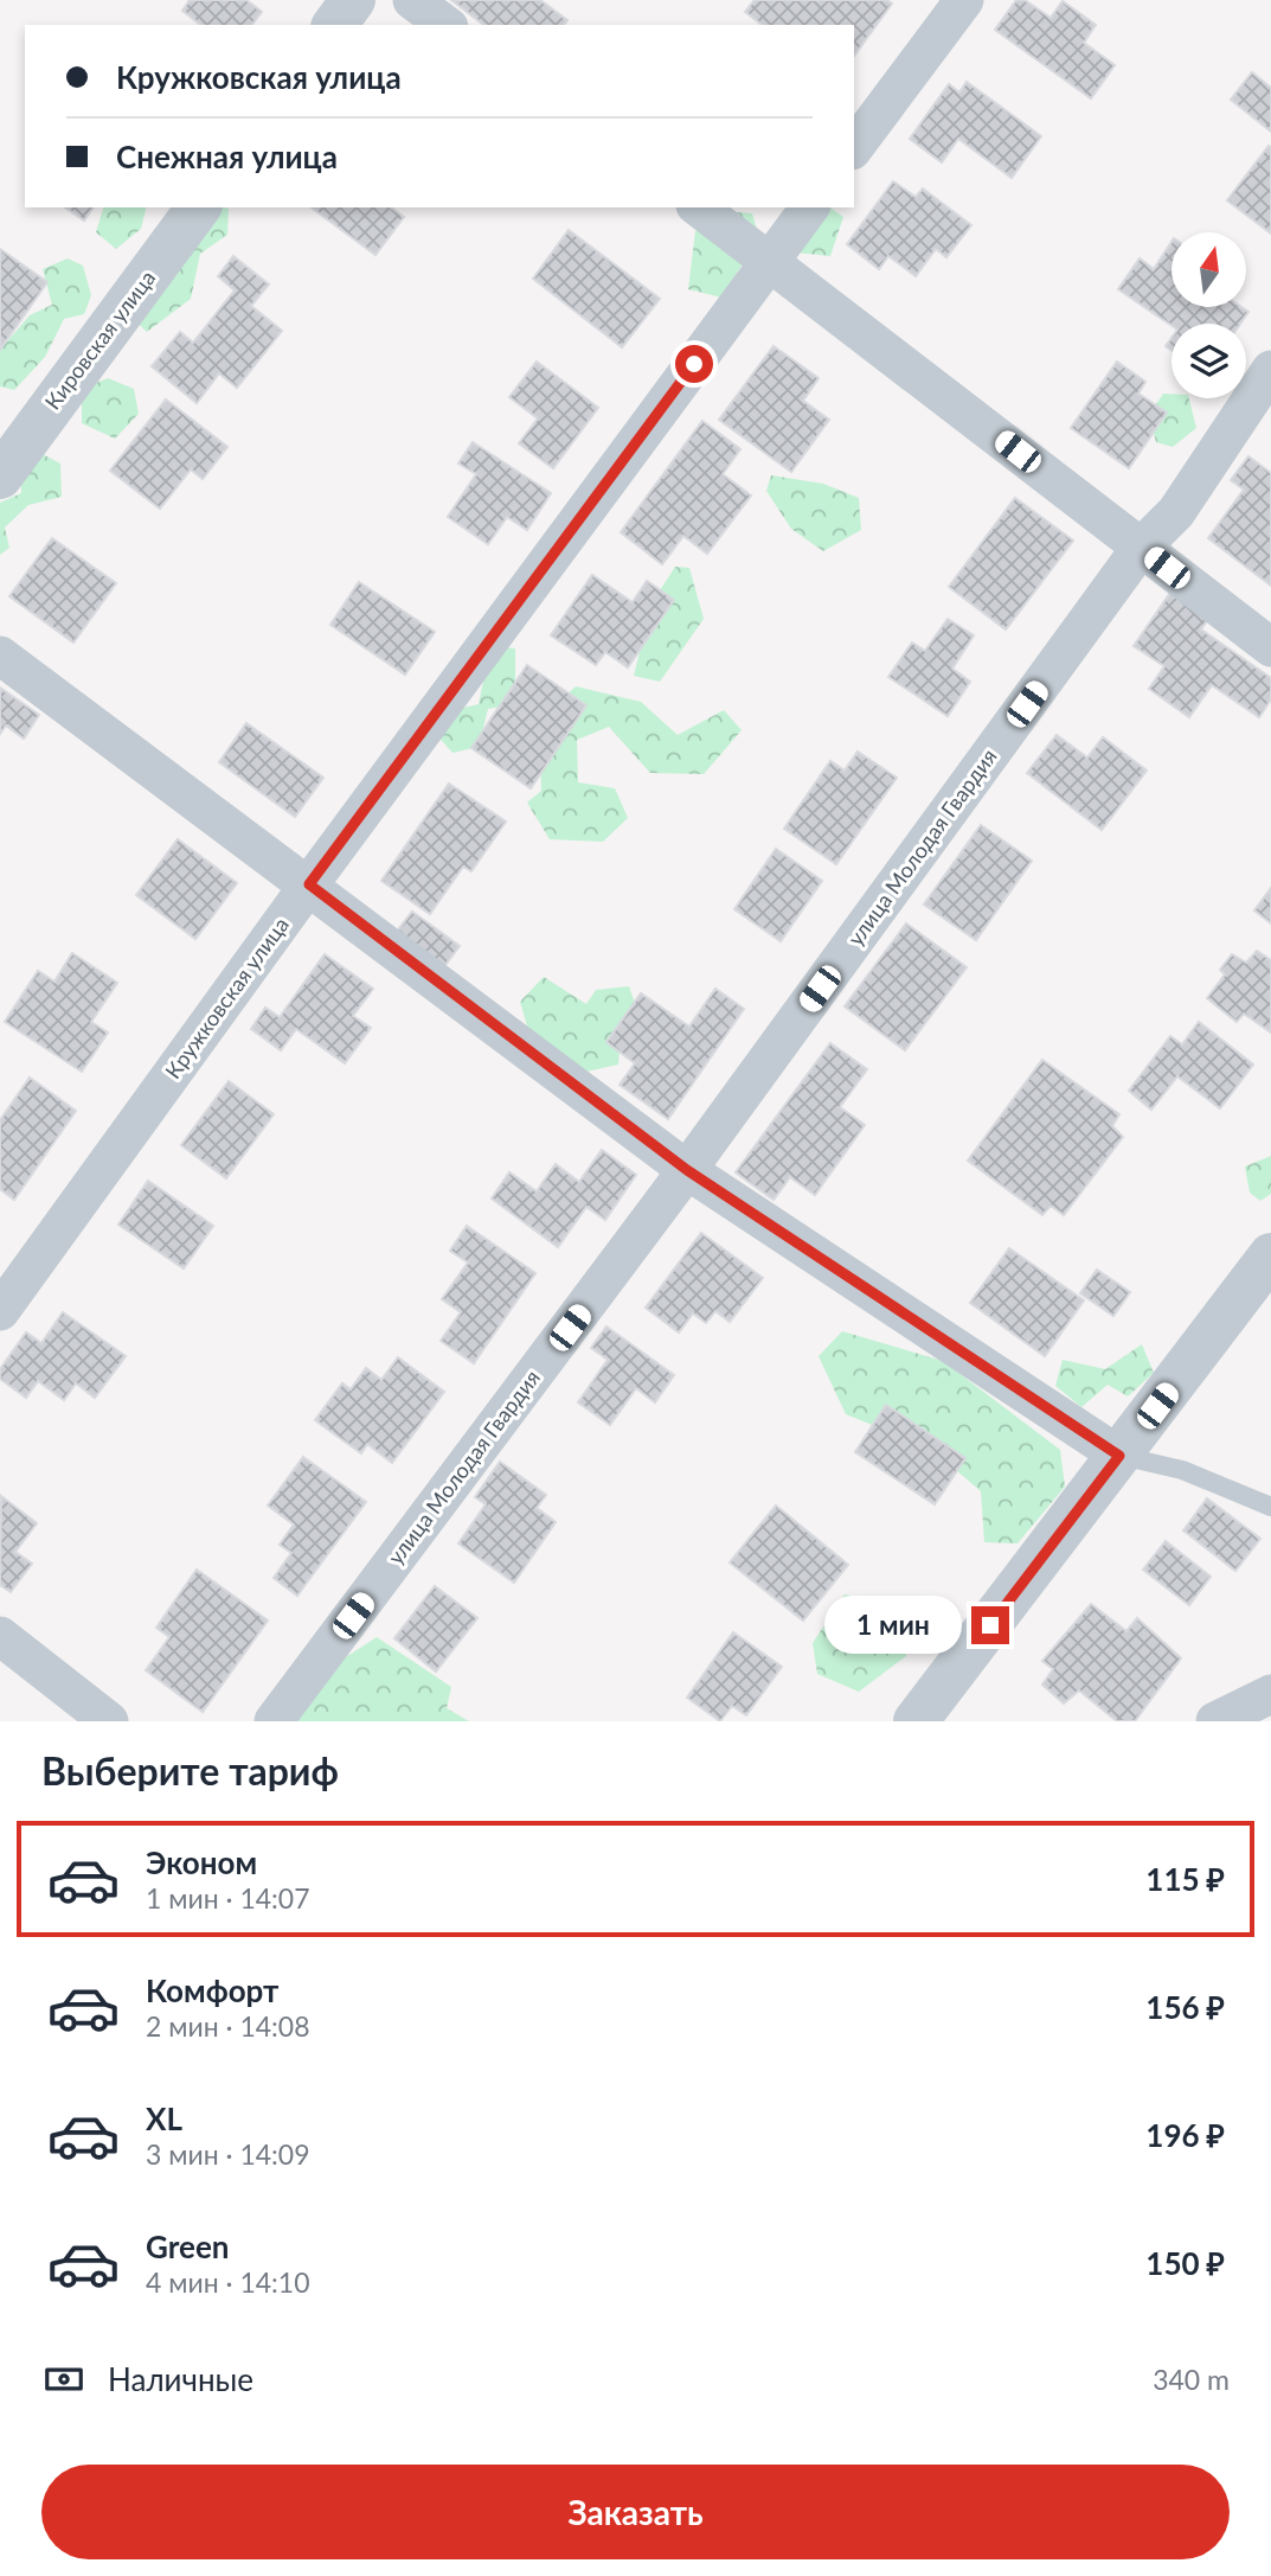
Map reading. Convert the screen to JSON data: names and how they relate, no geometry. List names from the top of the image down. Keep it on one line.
{"streets":{"street":["Кировская улица","улица Молодая Гвардия","Кружковская улица"]},"north":"top","page":{"banner":["Кружковская улица","Снежная улица"],"bubble":"1 мин","heading":"Выберите тариф","list":[{"name":"Эконом","note":"1 мин · 14:07","value":"115 ₽"},{"name":"Комфорт","note":"2 мин · 14:08","value":"156 ₽"},{"name":"XL","note":"3 мин · 14:09","value":"196 ₽"},{"name":"Green","note":"4 мин · 14:10","value":"150 ₽"}],"pay":["Наличные","340 m"],"buttons":"Заказать"}}
